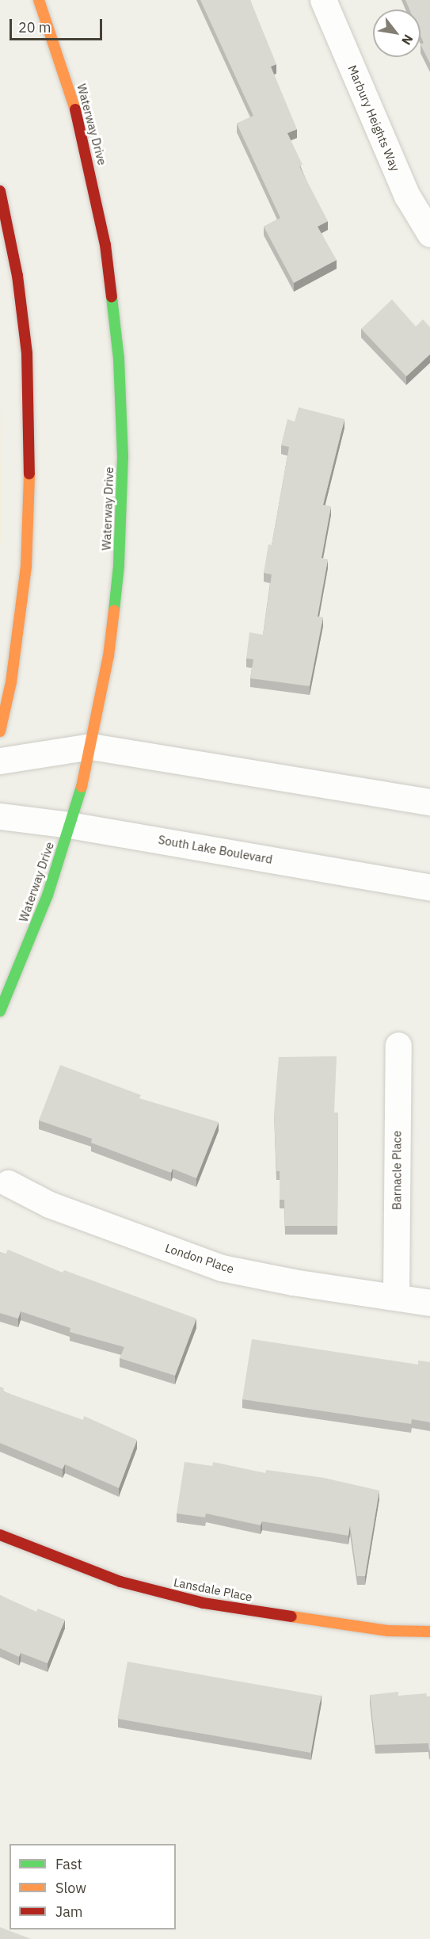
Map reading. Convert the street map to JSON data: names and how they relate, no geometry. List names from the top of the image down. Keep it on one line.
{"streets":{"street":["Marbury Heights Way","Waterway Drive","South Lake Boulevard","Barnacle Place","London Place","Lansdale Place"]},"crossings":[["Waterway Drive","South Lake Boulevard"],["Barnacle Place","London Place"]],"legend":["Fast","Slow","Jam"],"scale_bar":"20 m","north":"bottom right"}
